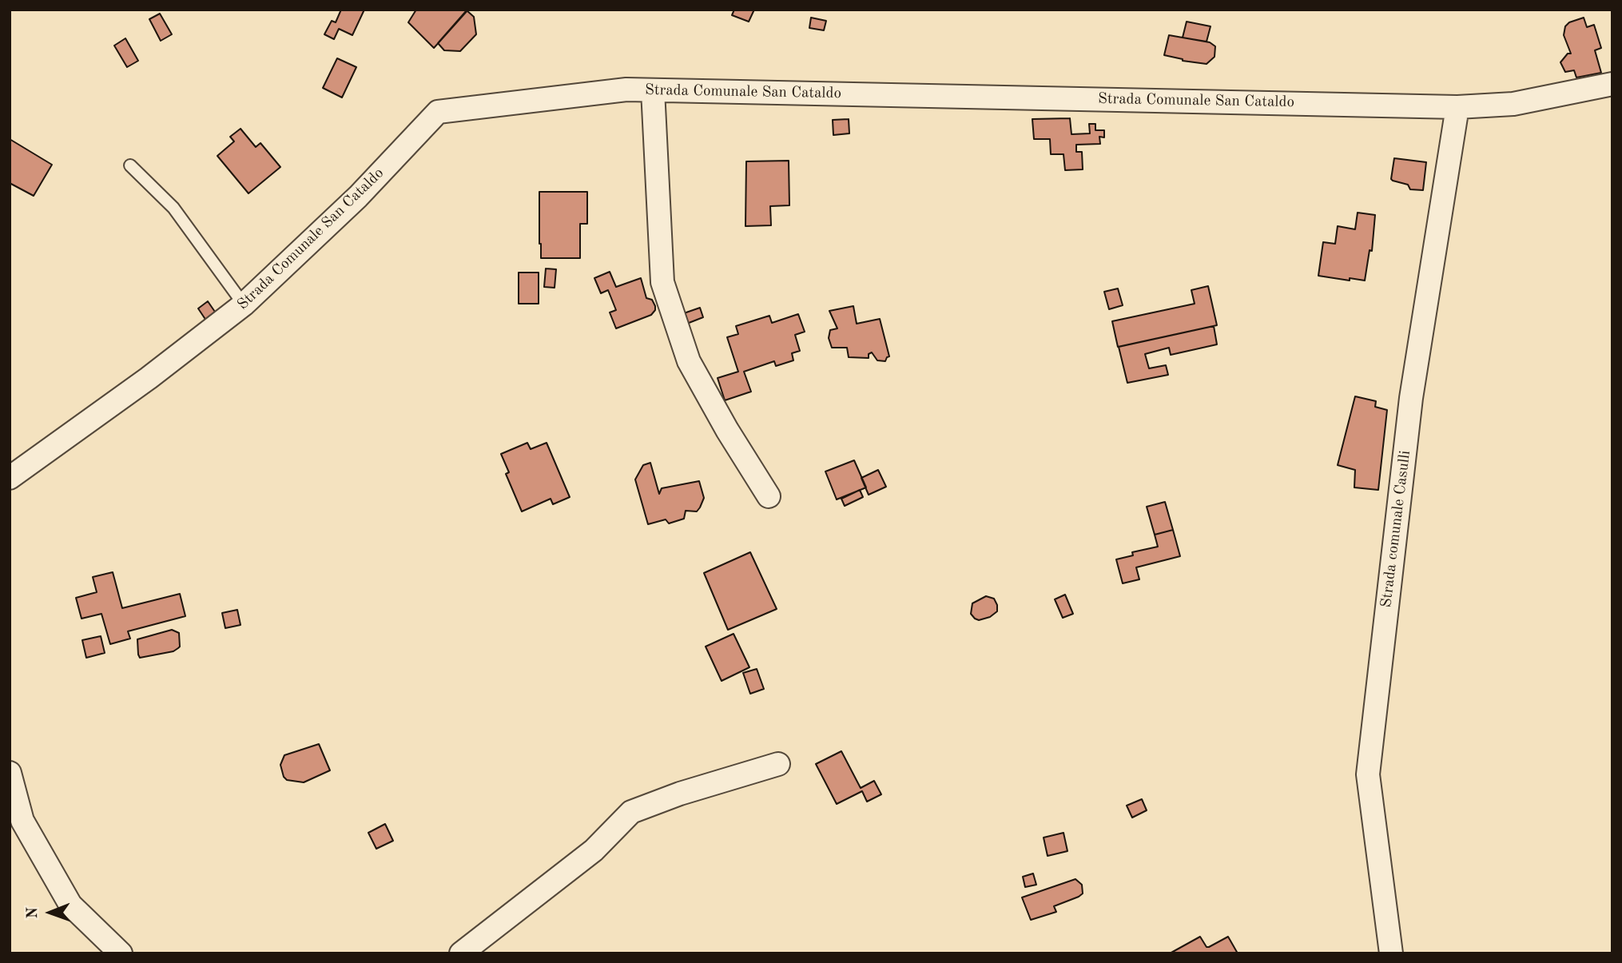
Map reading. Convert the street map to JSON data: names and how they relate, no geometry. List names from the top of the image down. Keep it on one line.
{"streets":{"street":["Strada Comunale San Cataldo","Strada comunale Casulli"]},"crossings":[["Strada Comunale San Cataldo","Strada comunale Casulli"]],"north":"left"}
